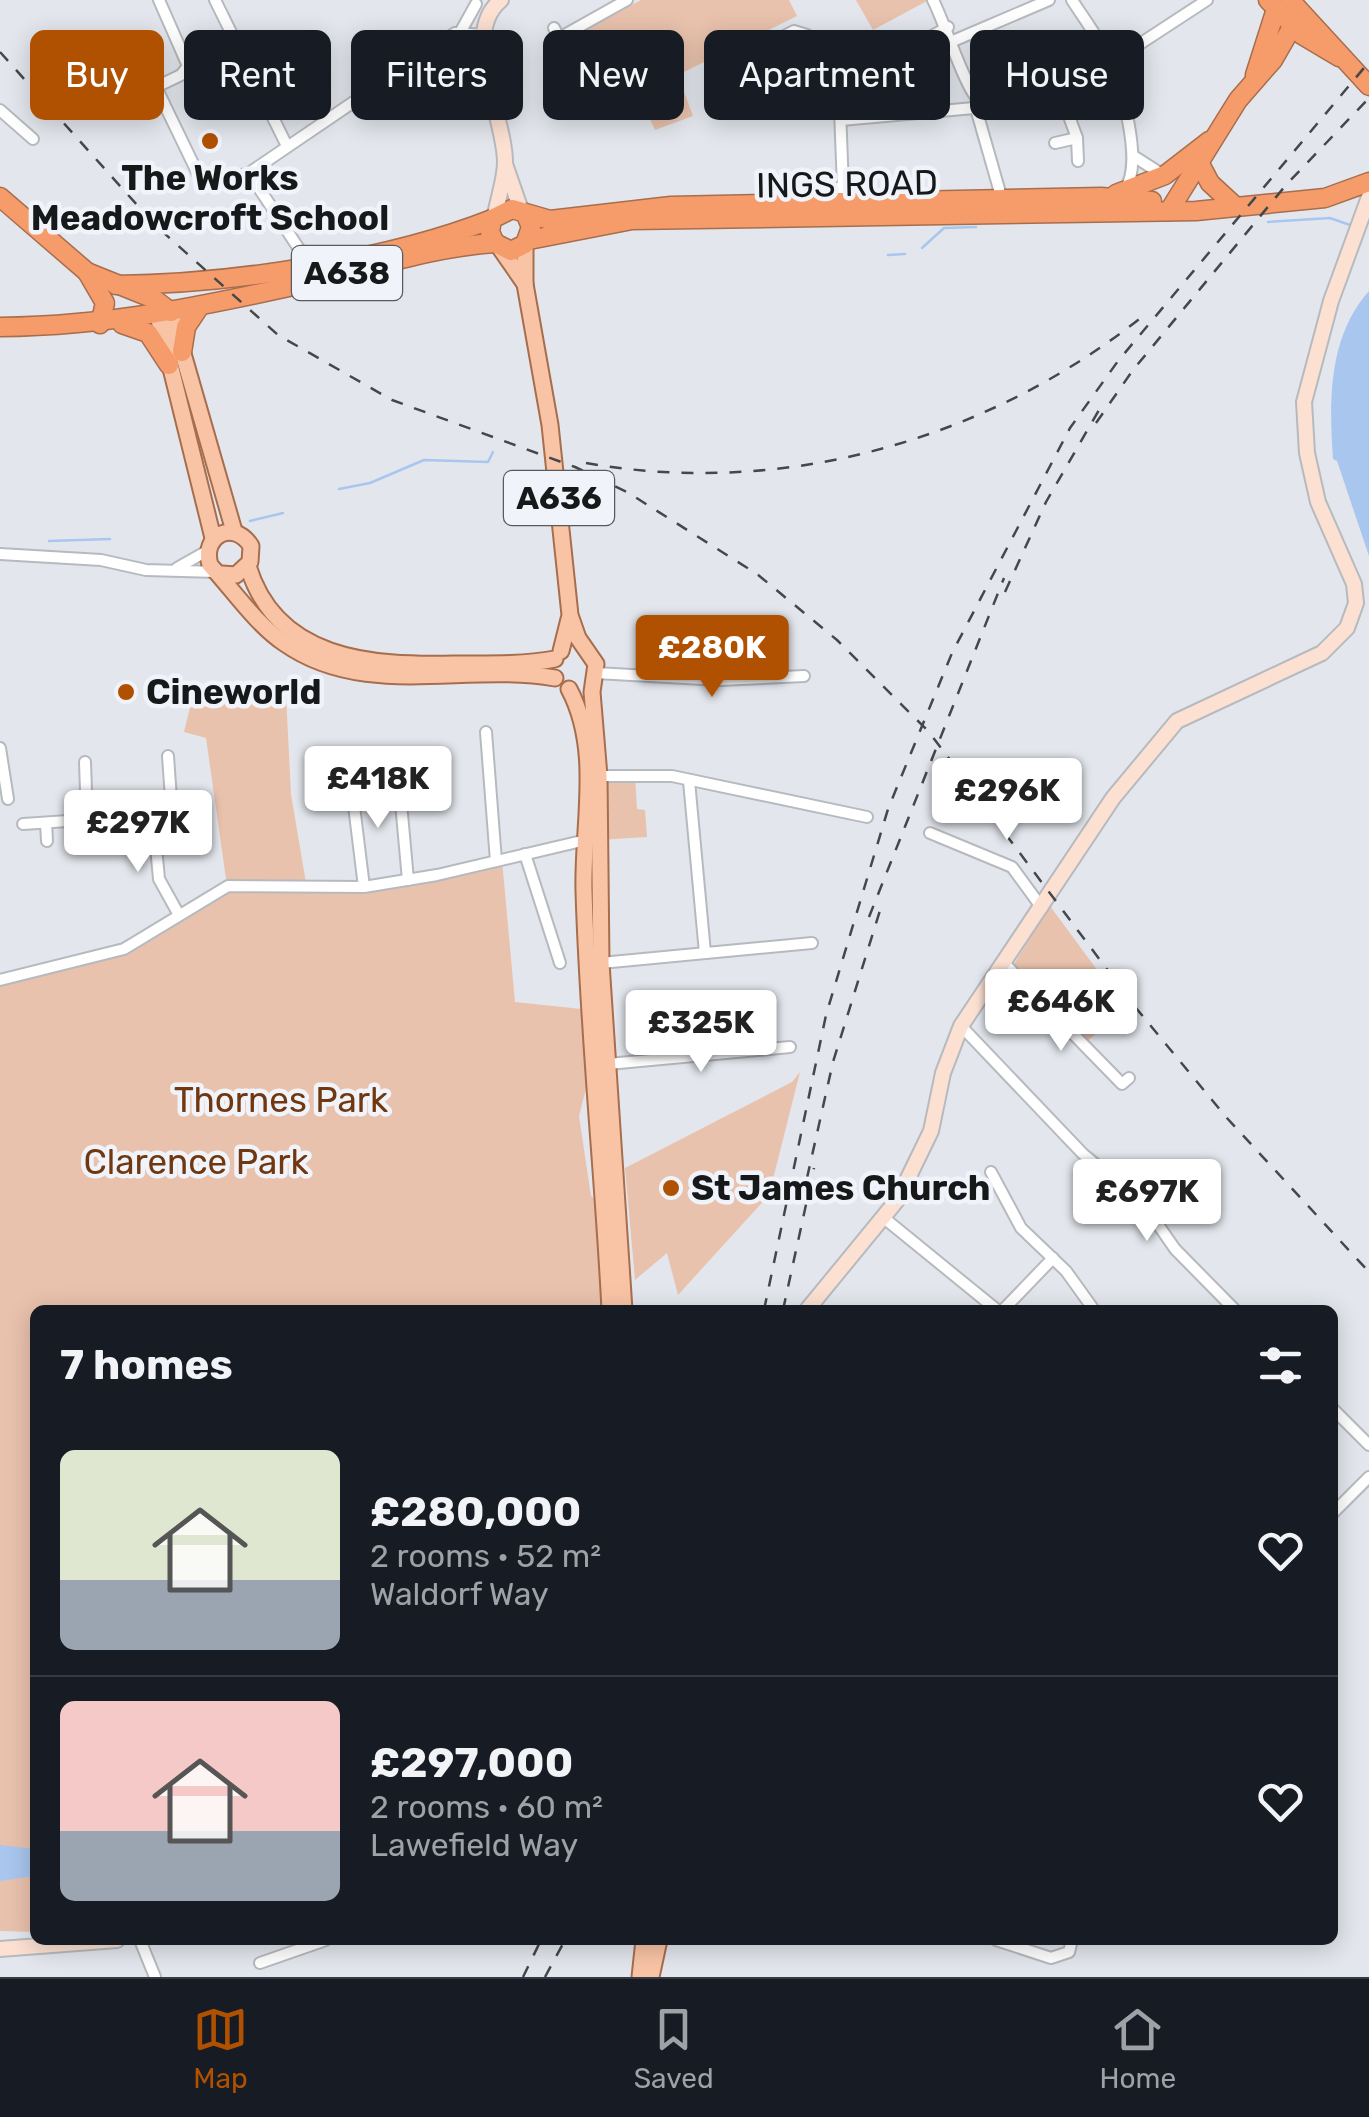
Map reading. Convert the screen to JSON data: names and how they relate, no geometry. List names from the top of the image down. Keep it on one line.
{"streets":{"highway":["INGS ROAD","A638"],"main road":["A636"]},"crossings":[["INGS ROAD","A638"],["INGS ROAD","A636"],["A638","A636"]],"parks":["Thornes Park","Clarence Park"],"places":["The Works Meadowcroft School","Cineworld","St James Church"],"page":{"chip":["Buy","Rent","Filters","New","Apartment","House"],"price":["£280K","£418K","£296K","£297K","£646K","£325K","£697K"],"heading":"7 homes","list":[{"name":"£280,000","note":"2 rooms · 52 m² · Waldorf Way"},{"name":"£297,000","note":"2 rooms · 60 m² · Lawefield Way"}],"tabs":["Map","Saved","Home"]}}
